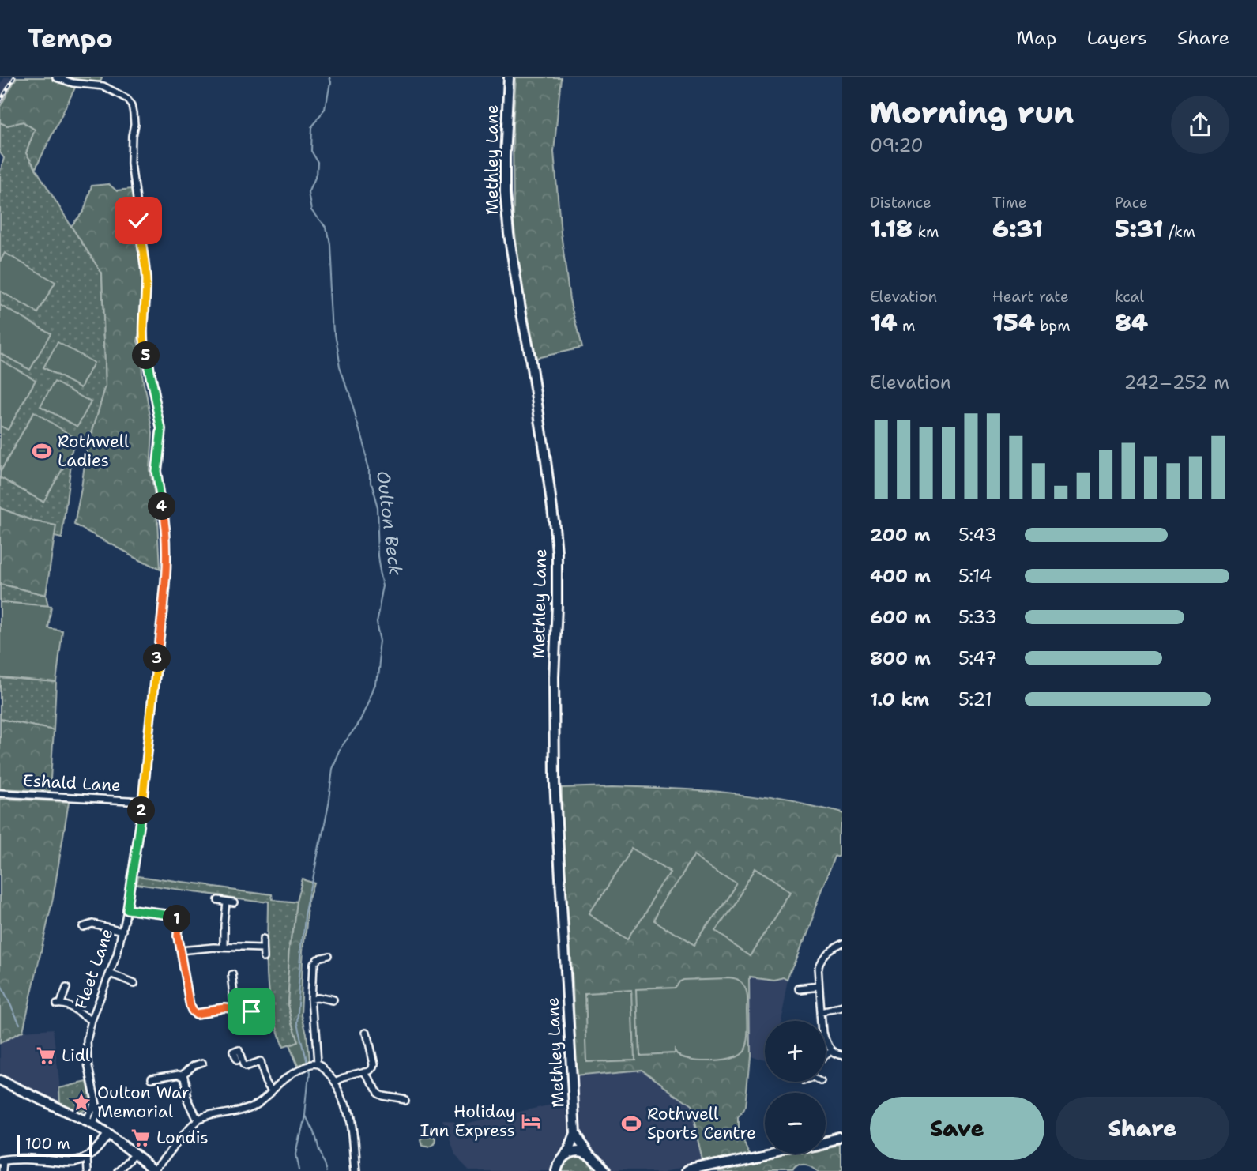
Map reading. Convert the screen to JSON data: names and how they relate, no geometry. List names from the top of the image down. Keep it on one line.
{"streets":{"main road":["Methley Lane"],"street":["Eshald Lane","Fleet Lane"]},"crossings":[["Eshald Lane","Fleet Lane"]],"water":["Oulton Beck"],"places":{"sports":["Rothwell Ladies","Rothwell Sports Centre"],"supermarket":["Lidl","Londis"],"place":["Oulton War Memorial"],"hotel":["Holiday Inn Express"]},"scale_bar":"100 m","page":{"header":"Tempo","nav":["Map","Layers","Share"],"heading":["Morning run","09:20"],"stats":[["Distance","1.18 km"],["Time","6:31"],["Pace","5:31 /km"],["Elevation","14 m"],["Heart rate","154 bpm"],["kcal","84"]],"pins":["5","4","3","2","1"],"chart":["Elevation","242–252 m"],"list":[{"name":"200 m","note":"5:43"},{"name":"400 m","note":"5:14"},{"name":"600 m","note":"5:33"},{"name":"800 m","note":"5:47"},{"name":"1.0 km","note":"5:21"}],"map_buttons":["+","−"],"buttons":["Save","Share"],"scale":"100 m"}}
